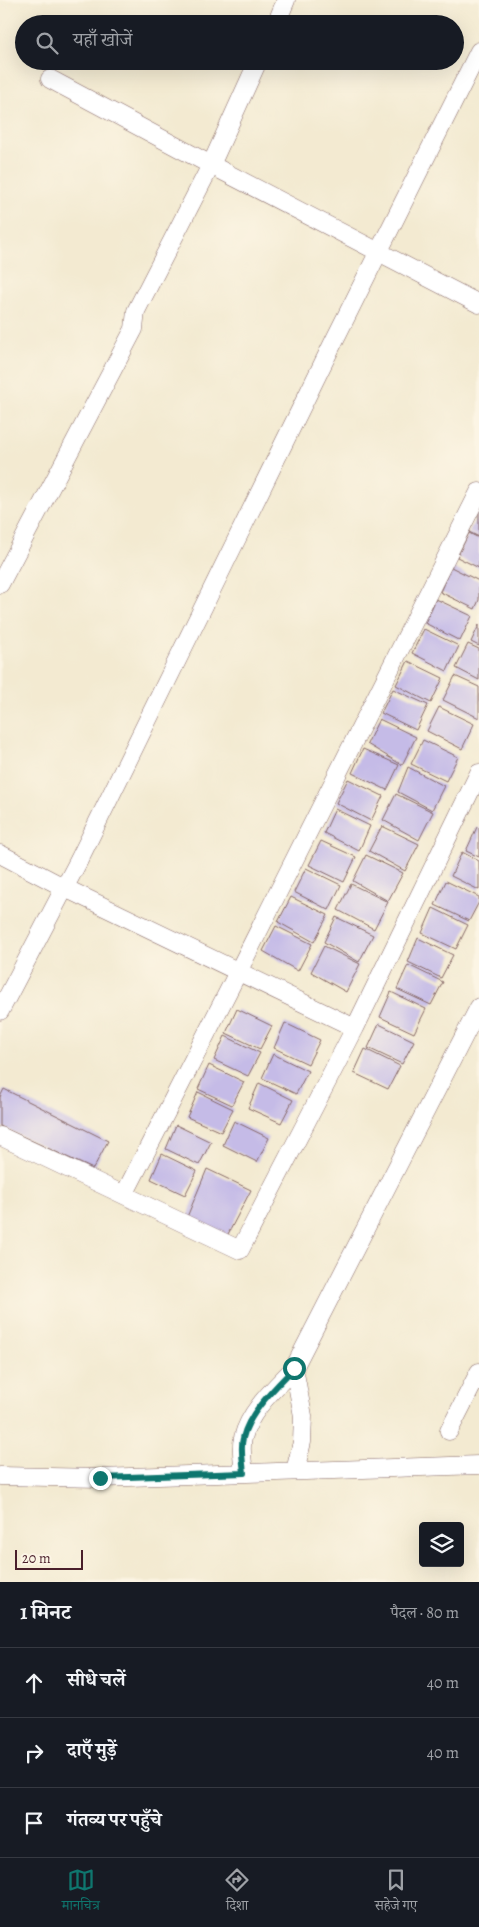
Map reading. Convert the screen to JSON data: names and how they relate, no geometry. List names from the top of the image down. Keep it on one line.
{"scale_bar":"20 m","page":{"search":"यहाँ खोजें","scale":"20 m","heading":["1 मिनट","पैदल · 80 m"],"list":[["सीधे चलें","40 m"],["दाएँ मुड़ें","40 m"],"गंतव्य पर पहुँचे"],"nav":["मानचित्र","दिशा","सहेजे गए"]}}
